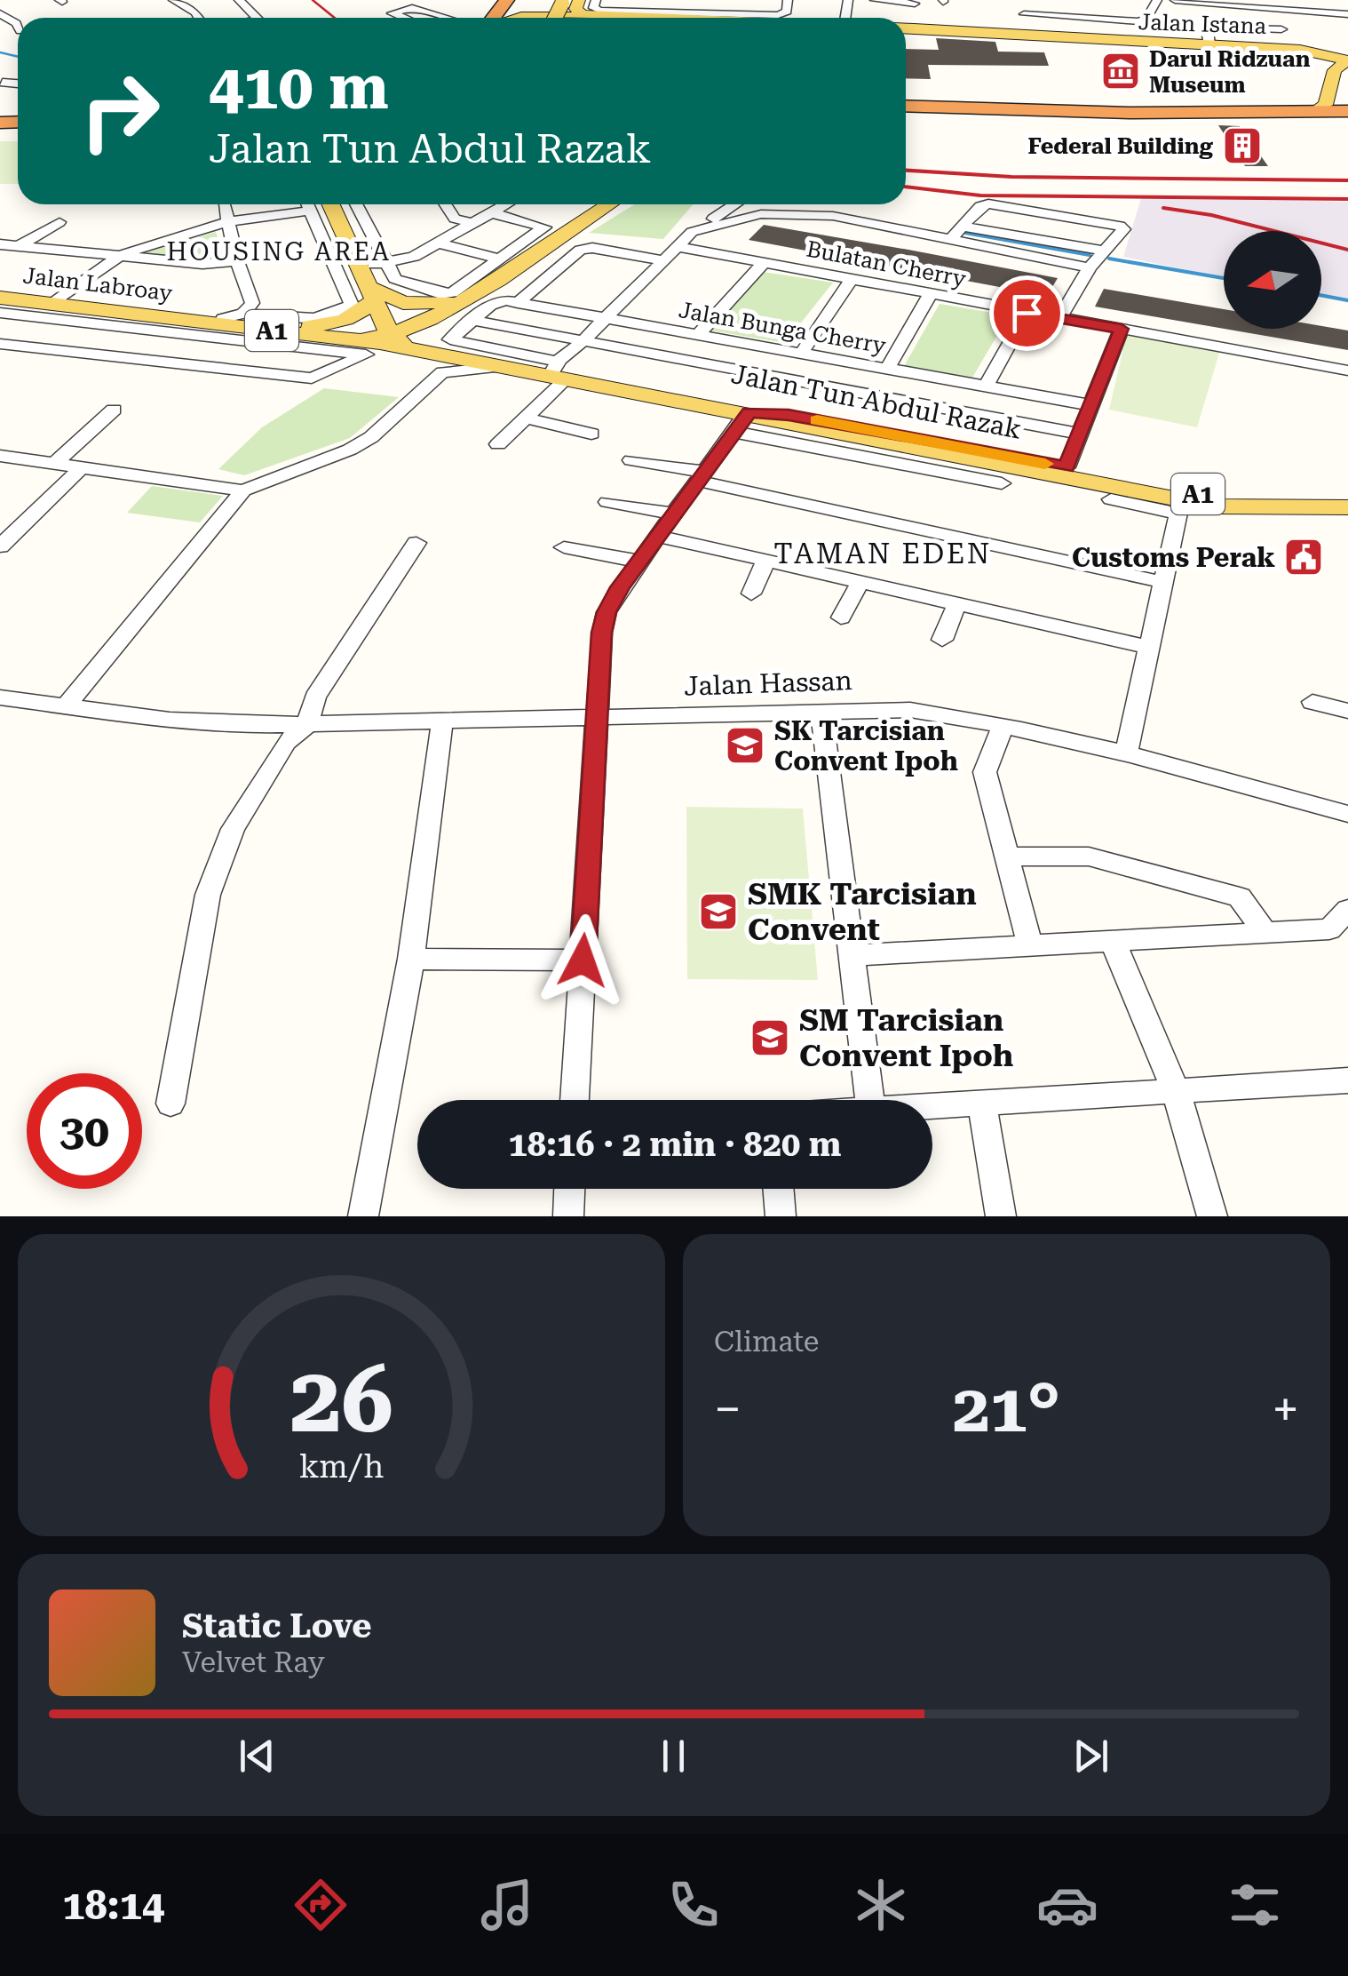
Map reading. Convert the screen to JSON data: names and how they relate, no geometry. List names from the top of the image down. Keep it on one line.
{"streets":{"main road":["Jalan Istana","Jalan Labroay","A1","Jalan Tun Abdul Razak"],"street":["Bulatan Cherry","Jalan Bunga Cherry","Jalan Hassan"]},"crossings":[["Jalan Labroay","Jalan Tun Abdul Razak"]],"districts":["HOUSING AREA","TAMAN EDEN"],"places":{"museum":["Darul Ridzuan Museum"],"building":["Federal Building"],"public building":["Customs Perak"],"school or university":["SK Tarcisian Convent Ipoh","SMK Tarcisian Convent","SM Tarcisian Convent Ipoh"]},"north":"left","page":{"turn":["410 m","Jalan Tun Abdul Razak"],"limit":"30","trip":"18:16 · 2 min · 820 m","tile":"Climate","heat":["−","21°","+"],"song":["Static Love","Velvet Ray"],"tabs":"18:14","gauge":["26","km/h"]}}
